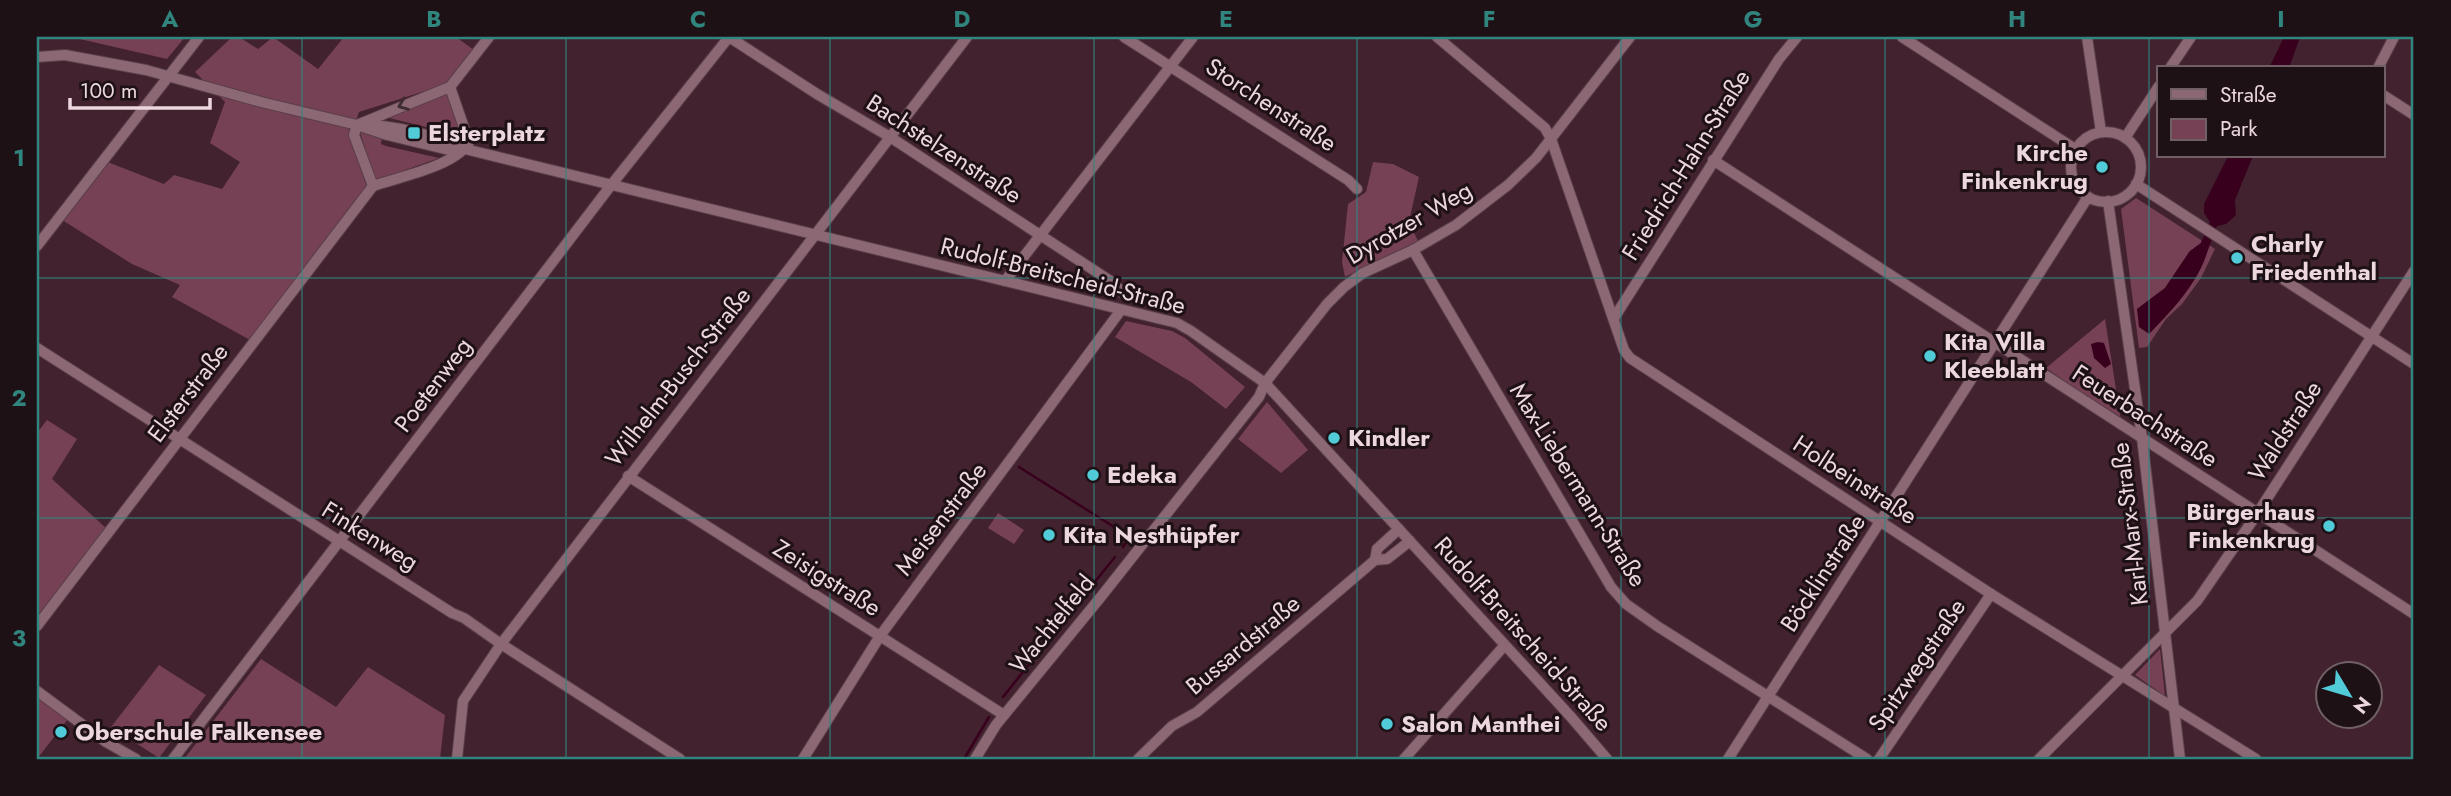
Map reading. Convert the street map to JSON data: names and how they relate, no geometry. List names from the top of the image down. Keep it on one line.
{"streets":{"street":["Storchenstraße","Bachstelzenstraße","Friedrich-Hahn-Straße","Dyrotzer Weg","Rudolf-Breitscheid-Straße","Wilhelm-Busch-Straße","Poetenweg","Elsterstraße","Feuerbachstraße","Waldstraße","Holbeinstraße","Max-Liebermann-Straße","Meisenstraße","Karl-Marx-Straße","Finkenweg","Böcklinstraße","Zeisigstraße","Wachtelfeld","Bussardstraße","Spitzwegstraße"]},"crossings":[["Bachstelzenstraße","Wilhelm-Busch-Straße"],["Bachstelzenstraße","Poetenweg"],["Friedrich-Hahn-Straße","Feuerbachstraße"],["Friedrich-Hahn-Straße","Holbeinstraße"],["Dyrotzer Weg","Rudolf-Breitscheid-Straße"],["Dyrotzer Weg","Holbeinstraße"],["Dyrotzer Weg","Max-Liebermann-Straße"],["Dyrotzer Weg","Wachtelfeld"],["Rudolf-Breitscheid-Straße","Wilhelm-Busch-Straße"],["Rudolf-Breitscheid-Straße","Poetenweg"],["Rudolf-Breitscheid-Straße","Meisenstraße"],["Rudolf-Breitscheid-Straße","Wachtelfeld"],["Rudolf-Breitscheid-Straße","Bussardstraße"],["Wilhelm-Busch-Straße","Finkenweg"],["Wilhelm-Busch-Straße","Zeisigstraße"],["Poetenweg","Finkenweg"],["Elsterstraße","Finkenweg"],["Feuerbachstraße","Waldstraße"],["Feuerbachstraße","Karl-Marx-Straße"],["Feuerbachstraße","Böcklinstraße"],["Waldstraße","Holbeinstraße"],["Waldstraße","Karl-Marx-Straße"],["Holbeinstraße","Karl-Marx-Straße"],["Holbeinstraße","Böcklinstraße"],["Holbeinstraße","Spitzwegstraße"],["Max-Liebermann-Straße","Böcklinstraße"],["Meisenstraße","Zeisigstraße"],["Karl-Marx-Straße","Böcklinstraße"],["Zeisigstraße","Wachtelfeld"]],"places":{"transit":["Elsterplatz"],"other":["Kirche Finkenkrug","Charly Friedenthal","Kita Villa Kleeblatt","Kindler","Edeka","Bürgerhaus Finkenkrug","Kita Nesthüpfer","Salon Manthei","Oberschule Falkensee"]},"legend":["Straße","Park"],"scale_bar":"100 m","north":"bottom right","grid":{"columns":["A","B","C","D","E","F","G","H","I"],"rows":["1","2","3"]}}
